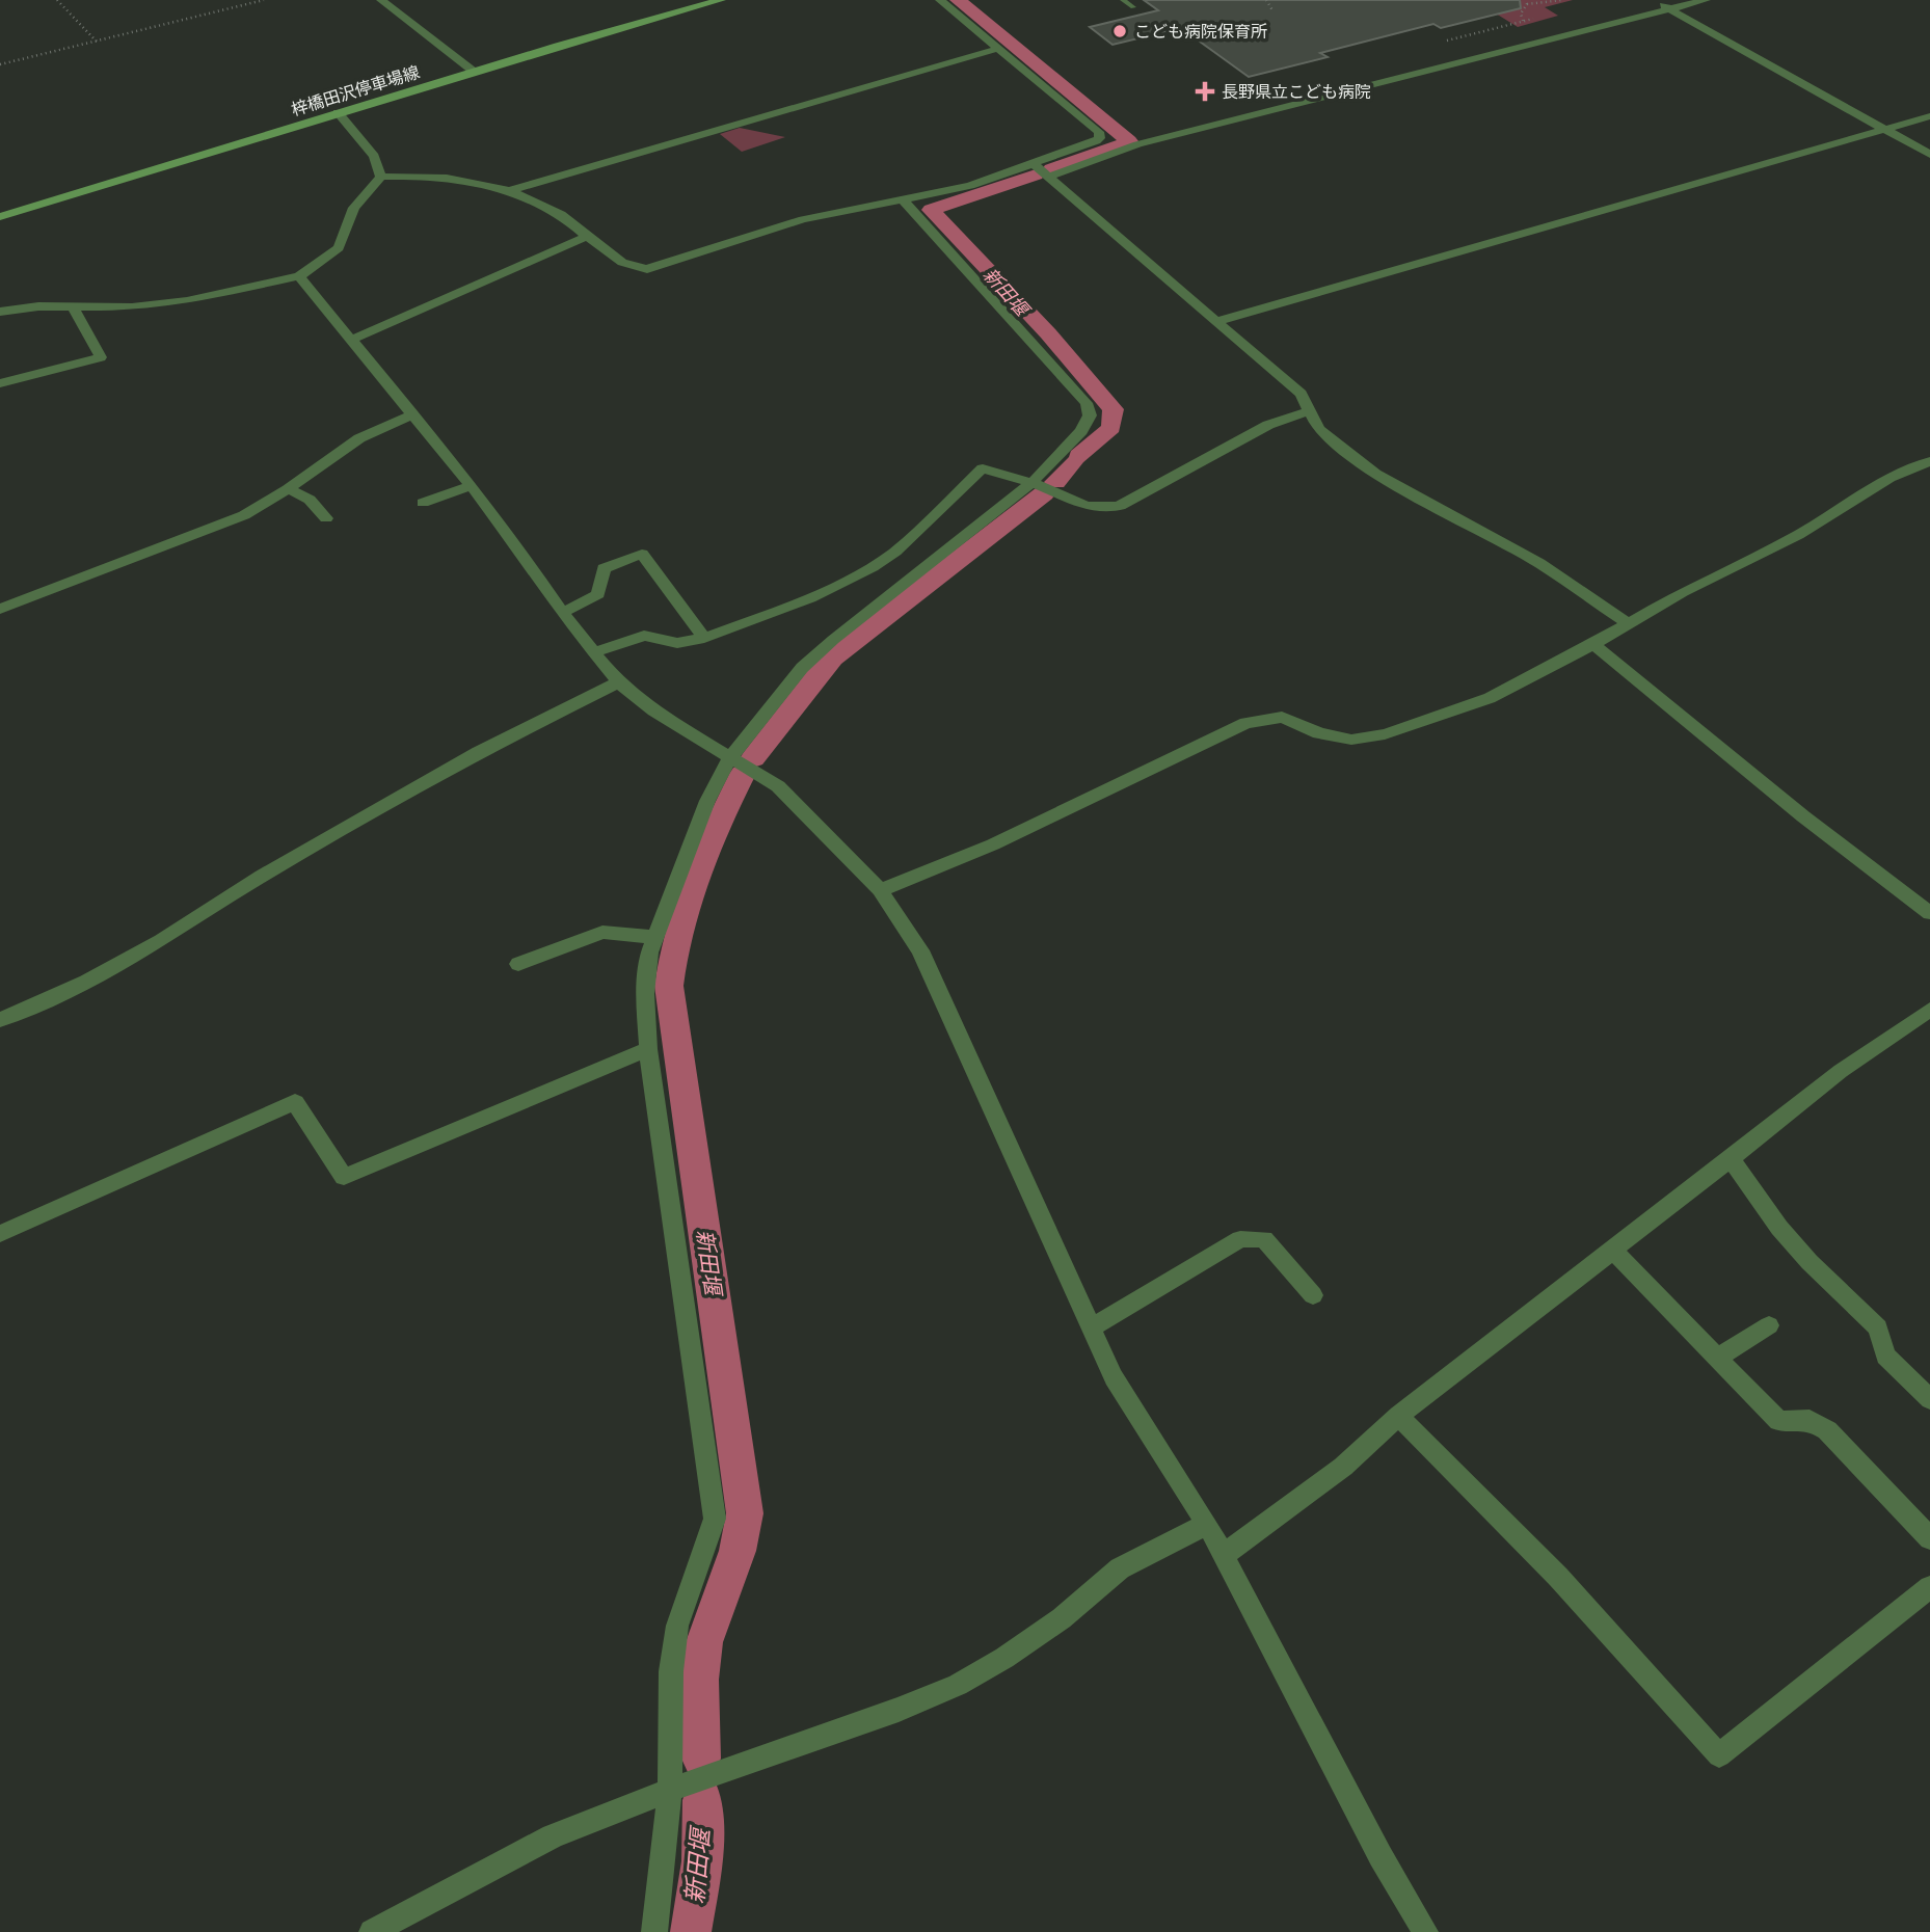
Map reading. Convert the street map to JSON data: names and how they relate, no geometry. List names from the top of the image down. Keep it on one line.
{"streets":{"main road":["梓橋田沢停車場線"]},"water":["新田堰"],"places":{"other":["こども病院保育所"],"health":["長野県立こども病院"]}}
